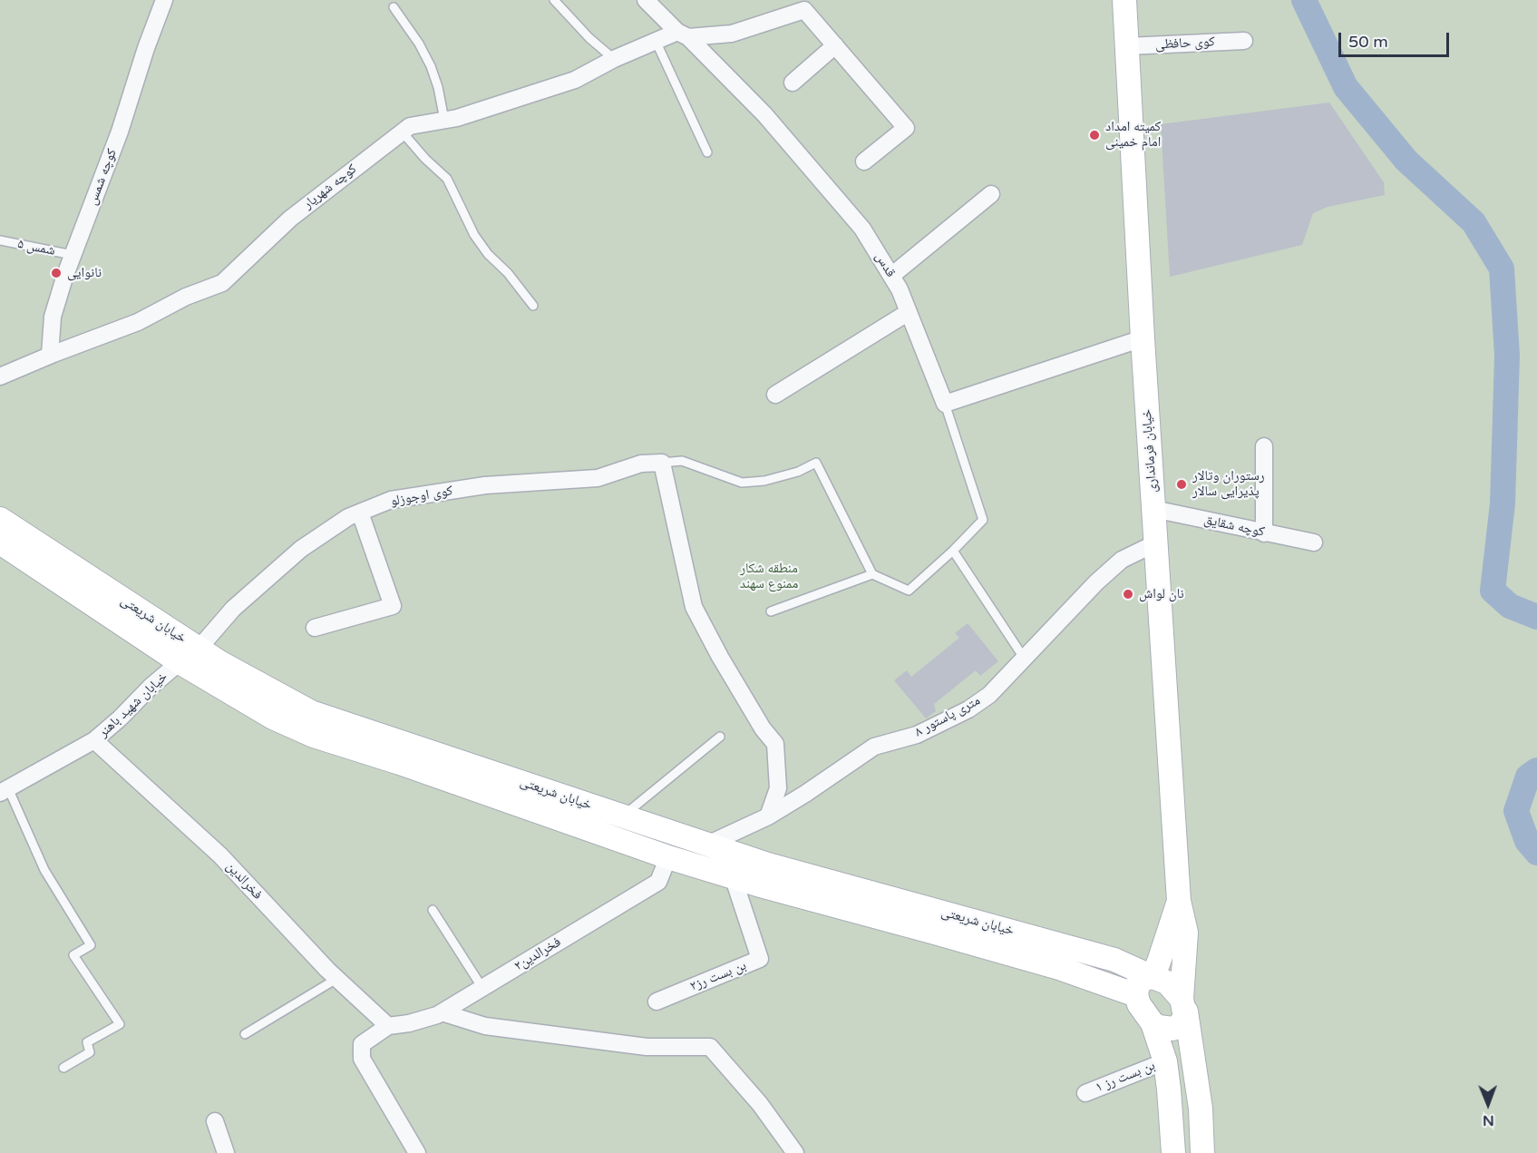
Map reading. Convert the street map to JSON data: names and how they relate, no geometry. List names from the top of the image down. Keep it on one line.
{"streets":{"main road":["خیابان فرمانداری","خیابان شریعتی"],"street":["کوی حافظی","کوچه شمس","کوچه شهریار","قدس","کوی اوجوزلو","کوچه شقایق","خیابان شهید باهنر","۸ متری پاستور","فخرالدین","فخرالدین۲","بن بست رز۲","بن بست رز ۱"],"lane":["شمس ۵"]},"crossings":[["کوی حافظی","خیابان فرمانداری"],["کوچه شمس","کوچه شهریار"],["کوچه شمس","شمس ۵"],["کوچه شهریار","قدس"],["خیابان فرمانداری","کوچه شقایق"],["خیابان فرمانداری","خیابان شریعتی"],["خیابان فرمانداری","۸ متری پاستور"],["کوی اوجوزلو","خیابان شریعتی"],["خیابان شریعتی","خیابان شهید باهنر"],["خیابان شریعتی","۸ متری پاستور"],["خیابان شریعتی","فخرالدین۲"],["خیابان شریعتی","بن بست رز۲"],["خیابان شهید باهنر","فخرالدین"],["فخرالدین","فخرالدین۲"]],"parks":["منطقه شکار ممنوع سهند"],"places":["کمیته امداد امام خمینی","نانوایی","رستوران وتالار پذیرایی سالار","نان لواش"],"scale_bar":"50 m","north":"bottom"}
